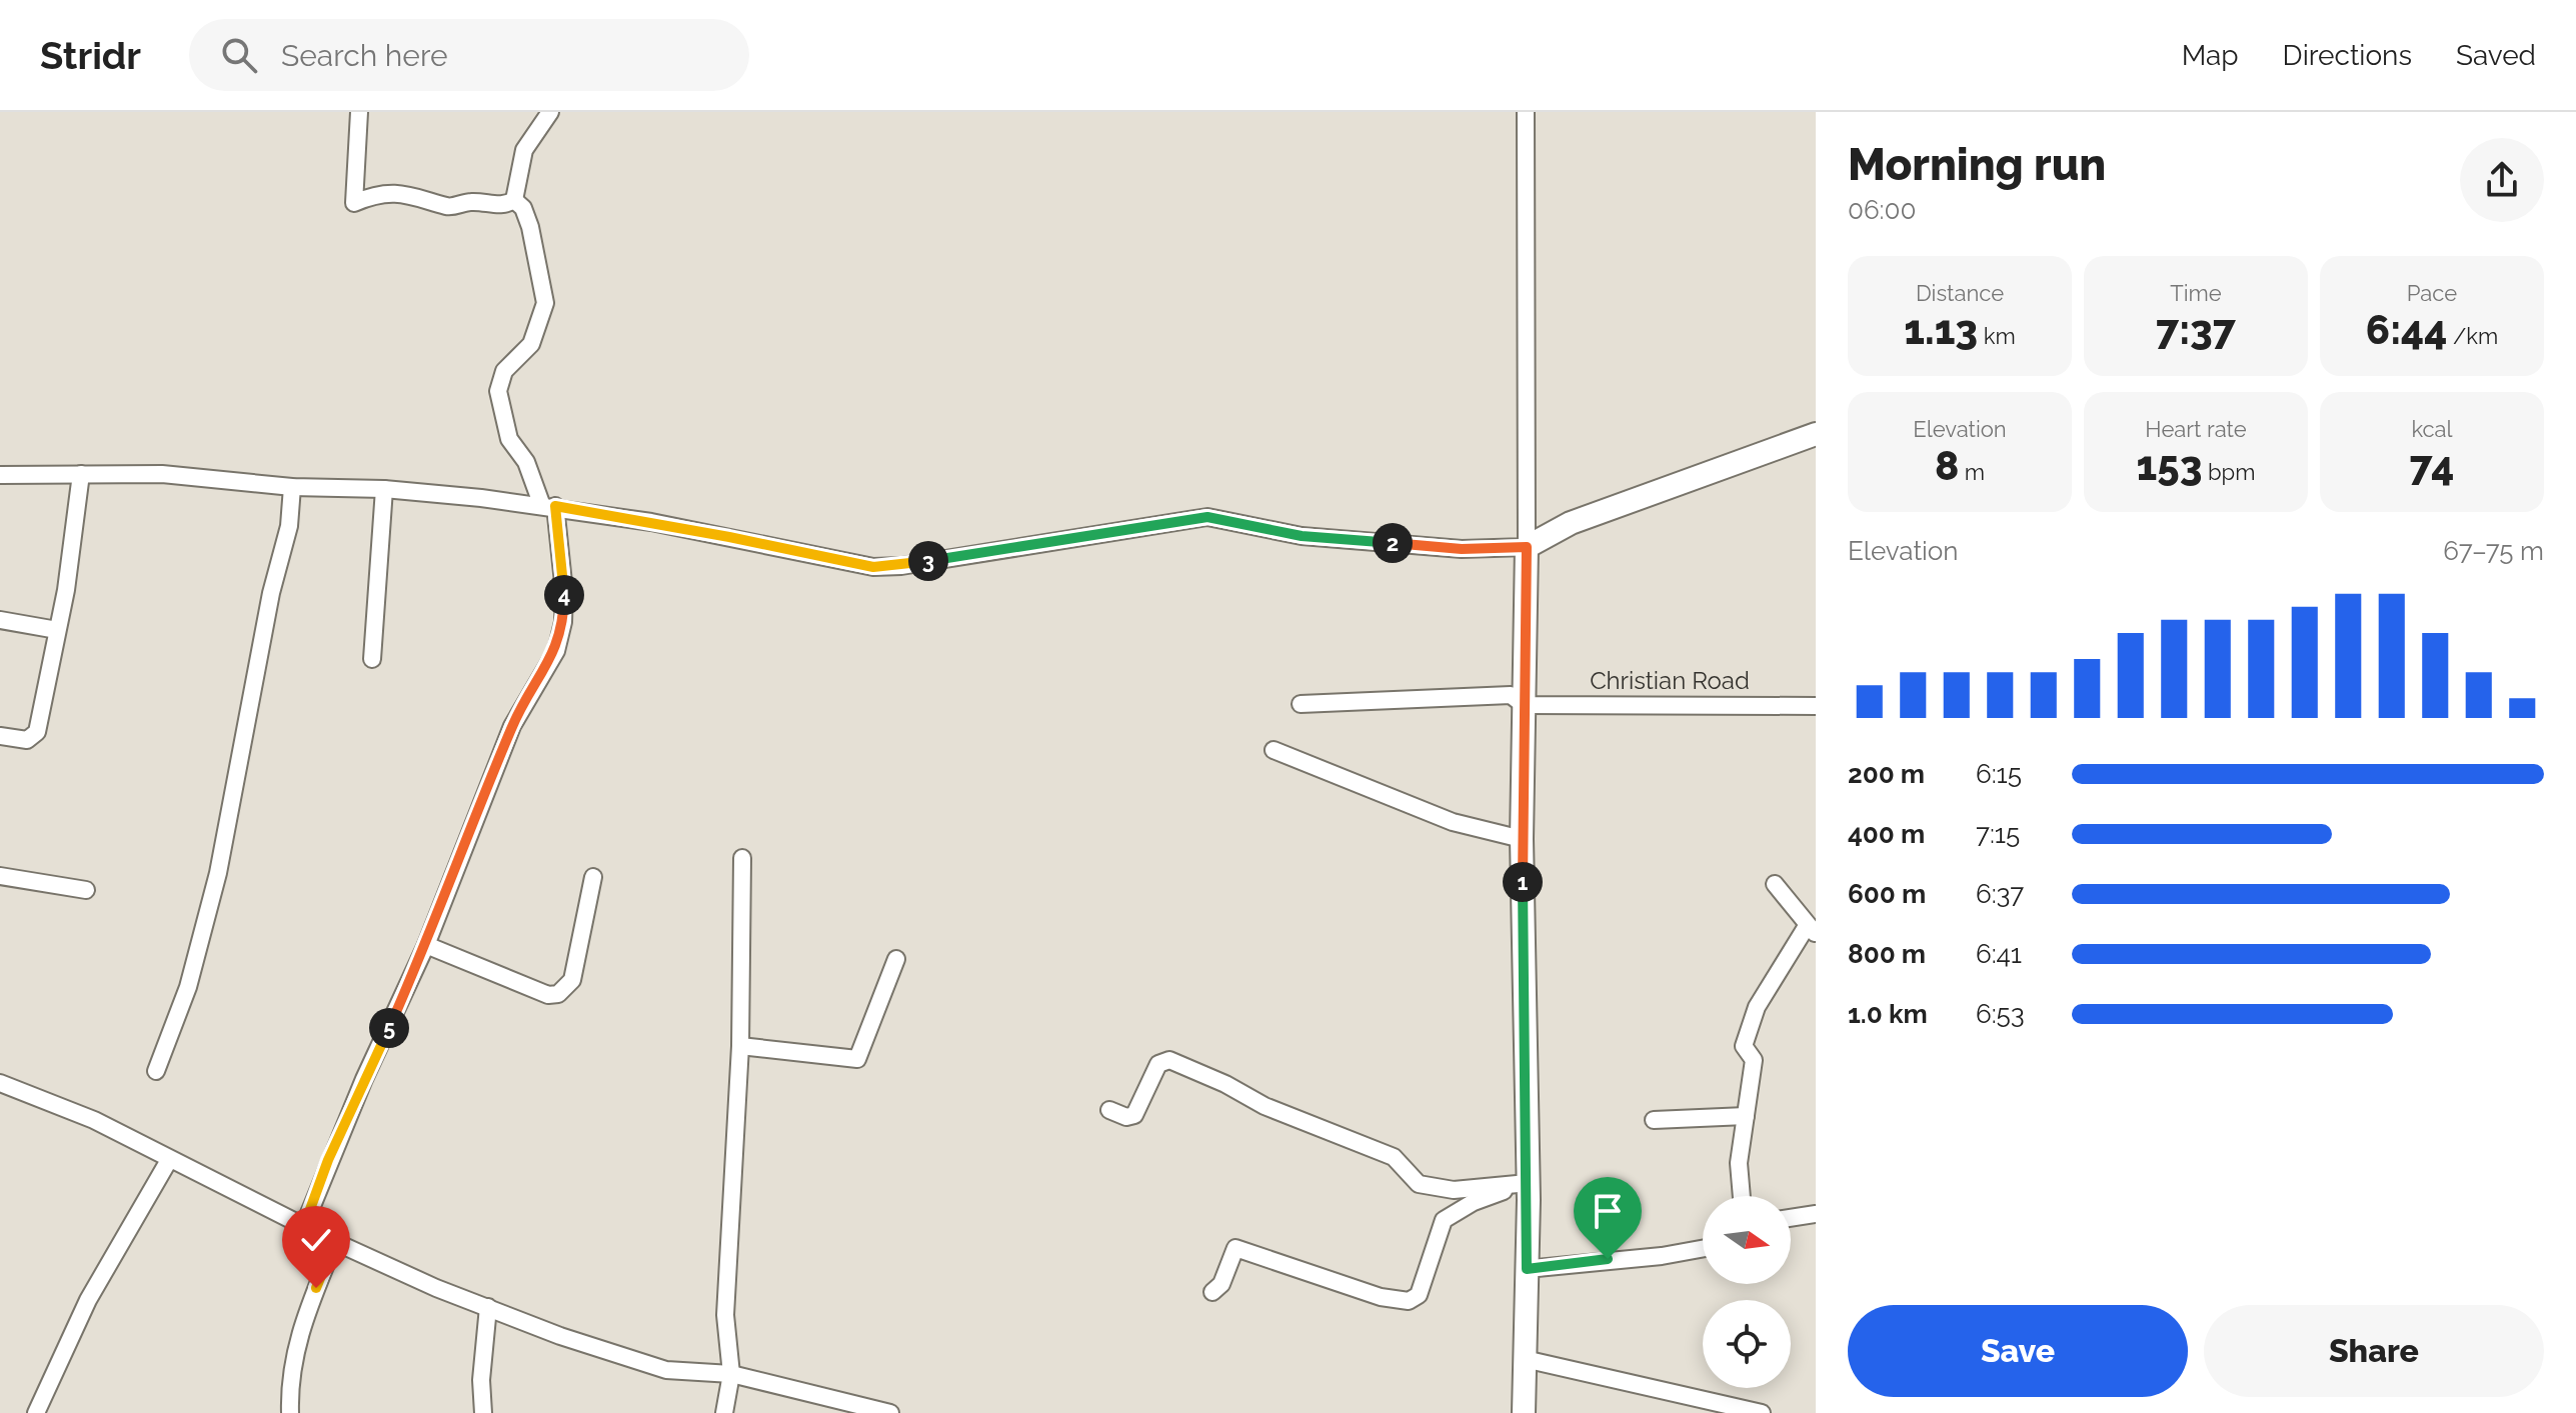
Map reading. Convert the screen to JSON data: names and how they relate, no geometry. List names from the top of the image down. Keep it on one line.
{"streets":{"street":["Christian Road"]},"north":"right","page":{"header":"Stridr","search":"Search here","nav":["Map","Directions","Saved"],"heading":["Morning run","06:00"],"stats":[["Distance","1.13 km"],["Time","7:37"],["Pace","6:44 /km"],["Elevation","8 m"],["Heart rate","153 bpm"],["kcal","74"]],"chart":["Elevation","67–75 m"],"pins":["2","3","4","1","5"],"list":[{"name":"200 m","note":"6:15"},{"name":"400 m","note":"7:15"},{"name":"600 m","note":"6:37"},{"name":"800 m","note":"6:41"},{"name":"1.0 km","note":"6:53"}],"buttons":["Save","Share"]}}
